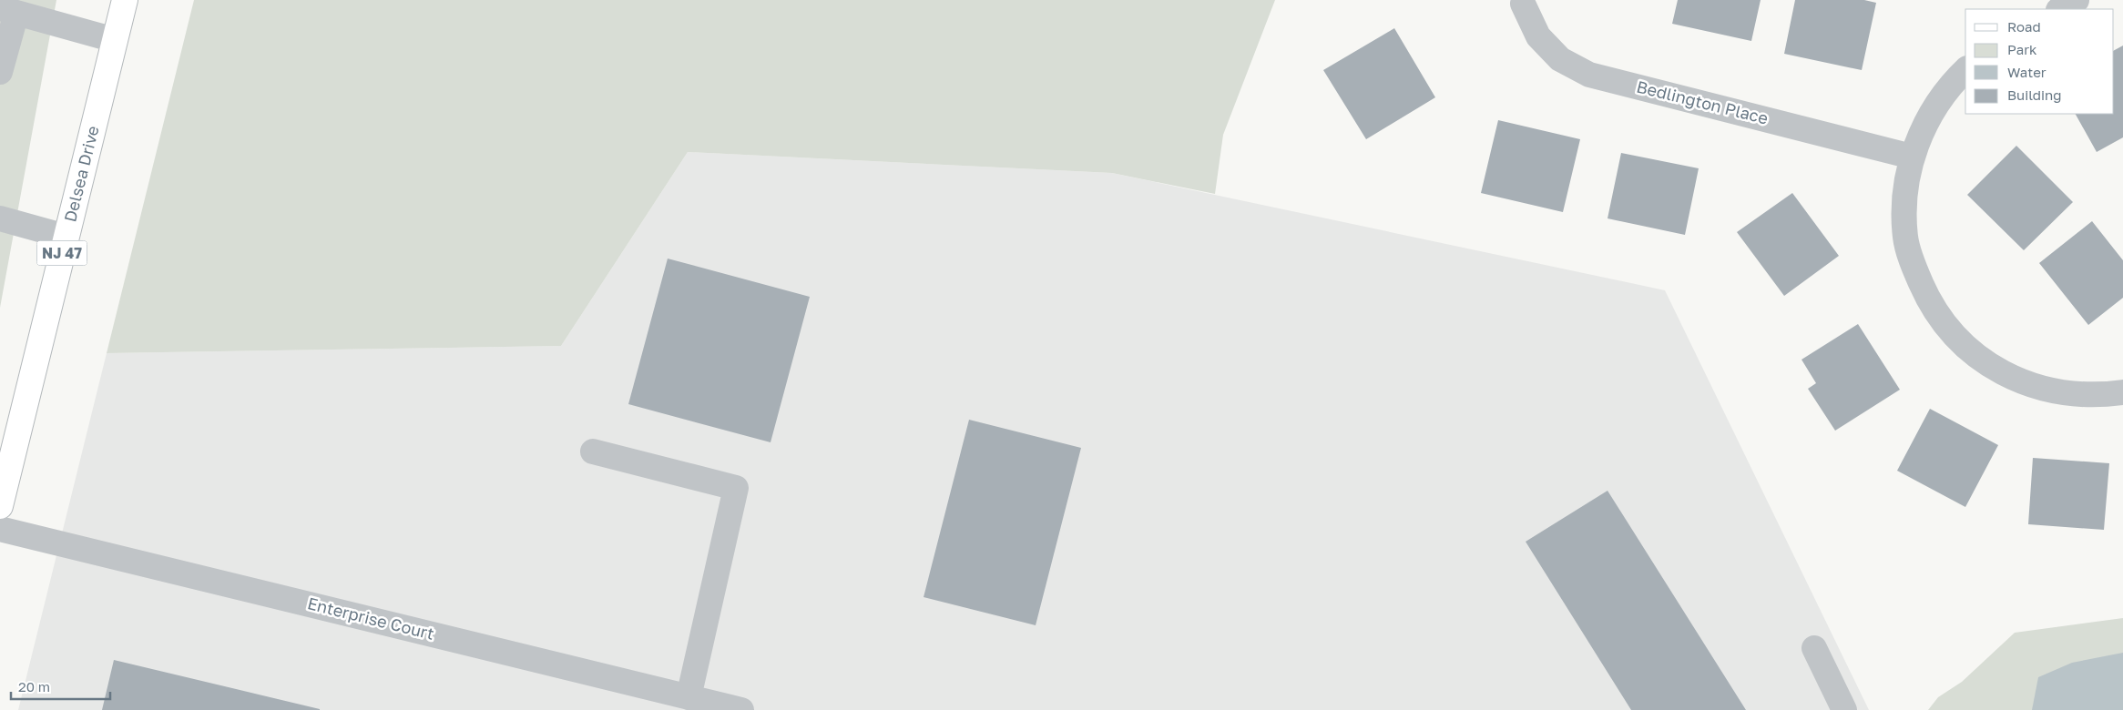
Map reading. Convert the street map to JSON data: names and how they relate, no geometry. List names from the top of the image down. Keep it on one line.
{"streets":{"main road":["Delsea Drive","NJ 47"],"street":["Bedlington Place","Enterprise Court"]},"legend":["Road","Park","Water","Building"],"scale_bar":"20 m"}
